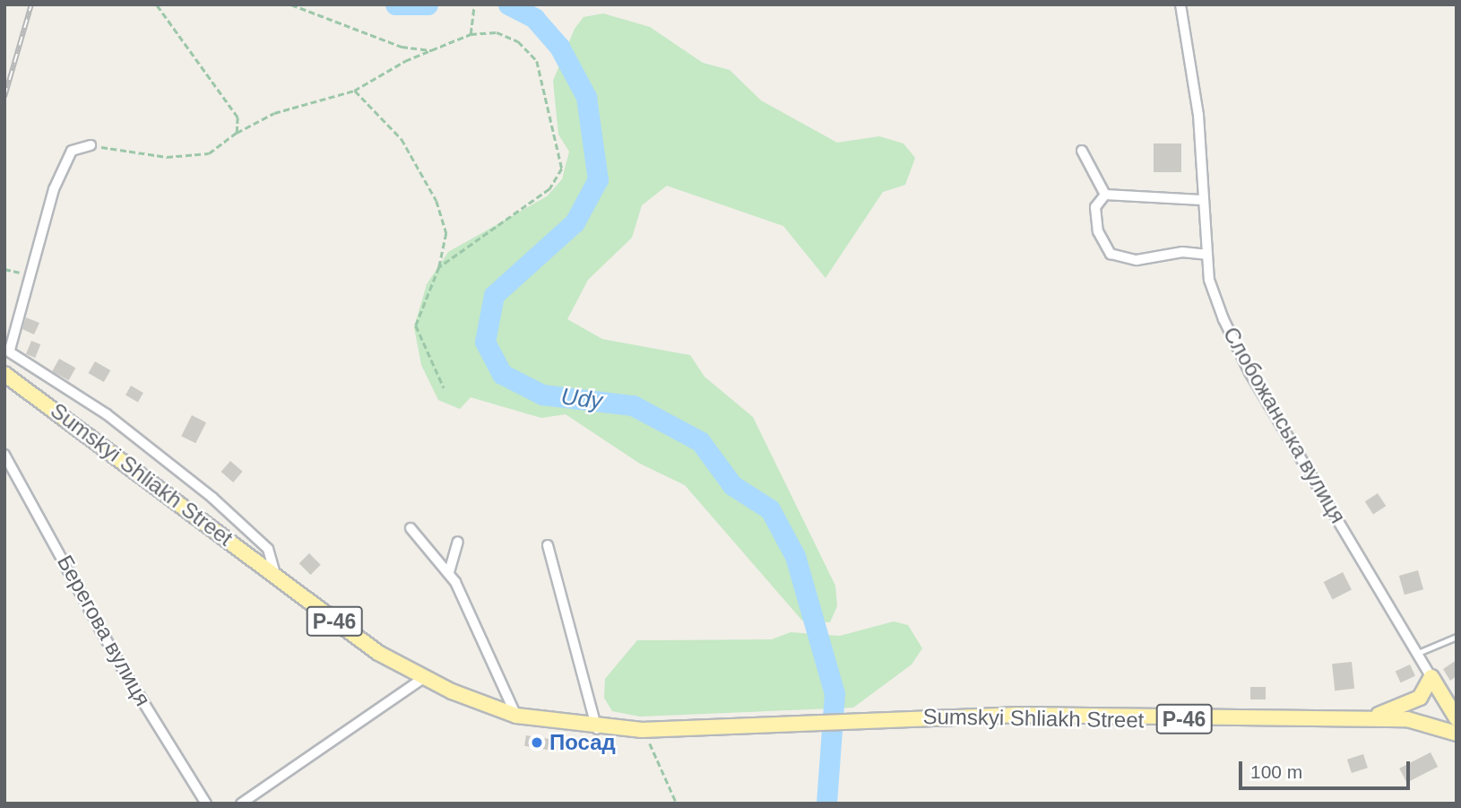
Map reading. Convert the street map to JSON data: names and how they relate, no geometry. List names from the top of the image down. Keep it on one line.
{"streets":{"main road":["Sumskyi Shliakh Street","Р-46"],"street":["Слобожанська вулиця","Берегова вулиця"]},"water":["Udy"],"places":["Посад"],"scale_bar":"100 m"}
